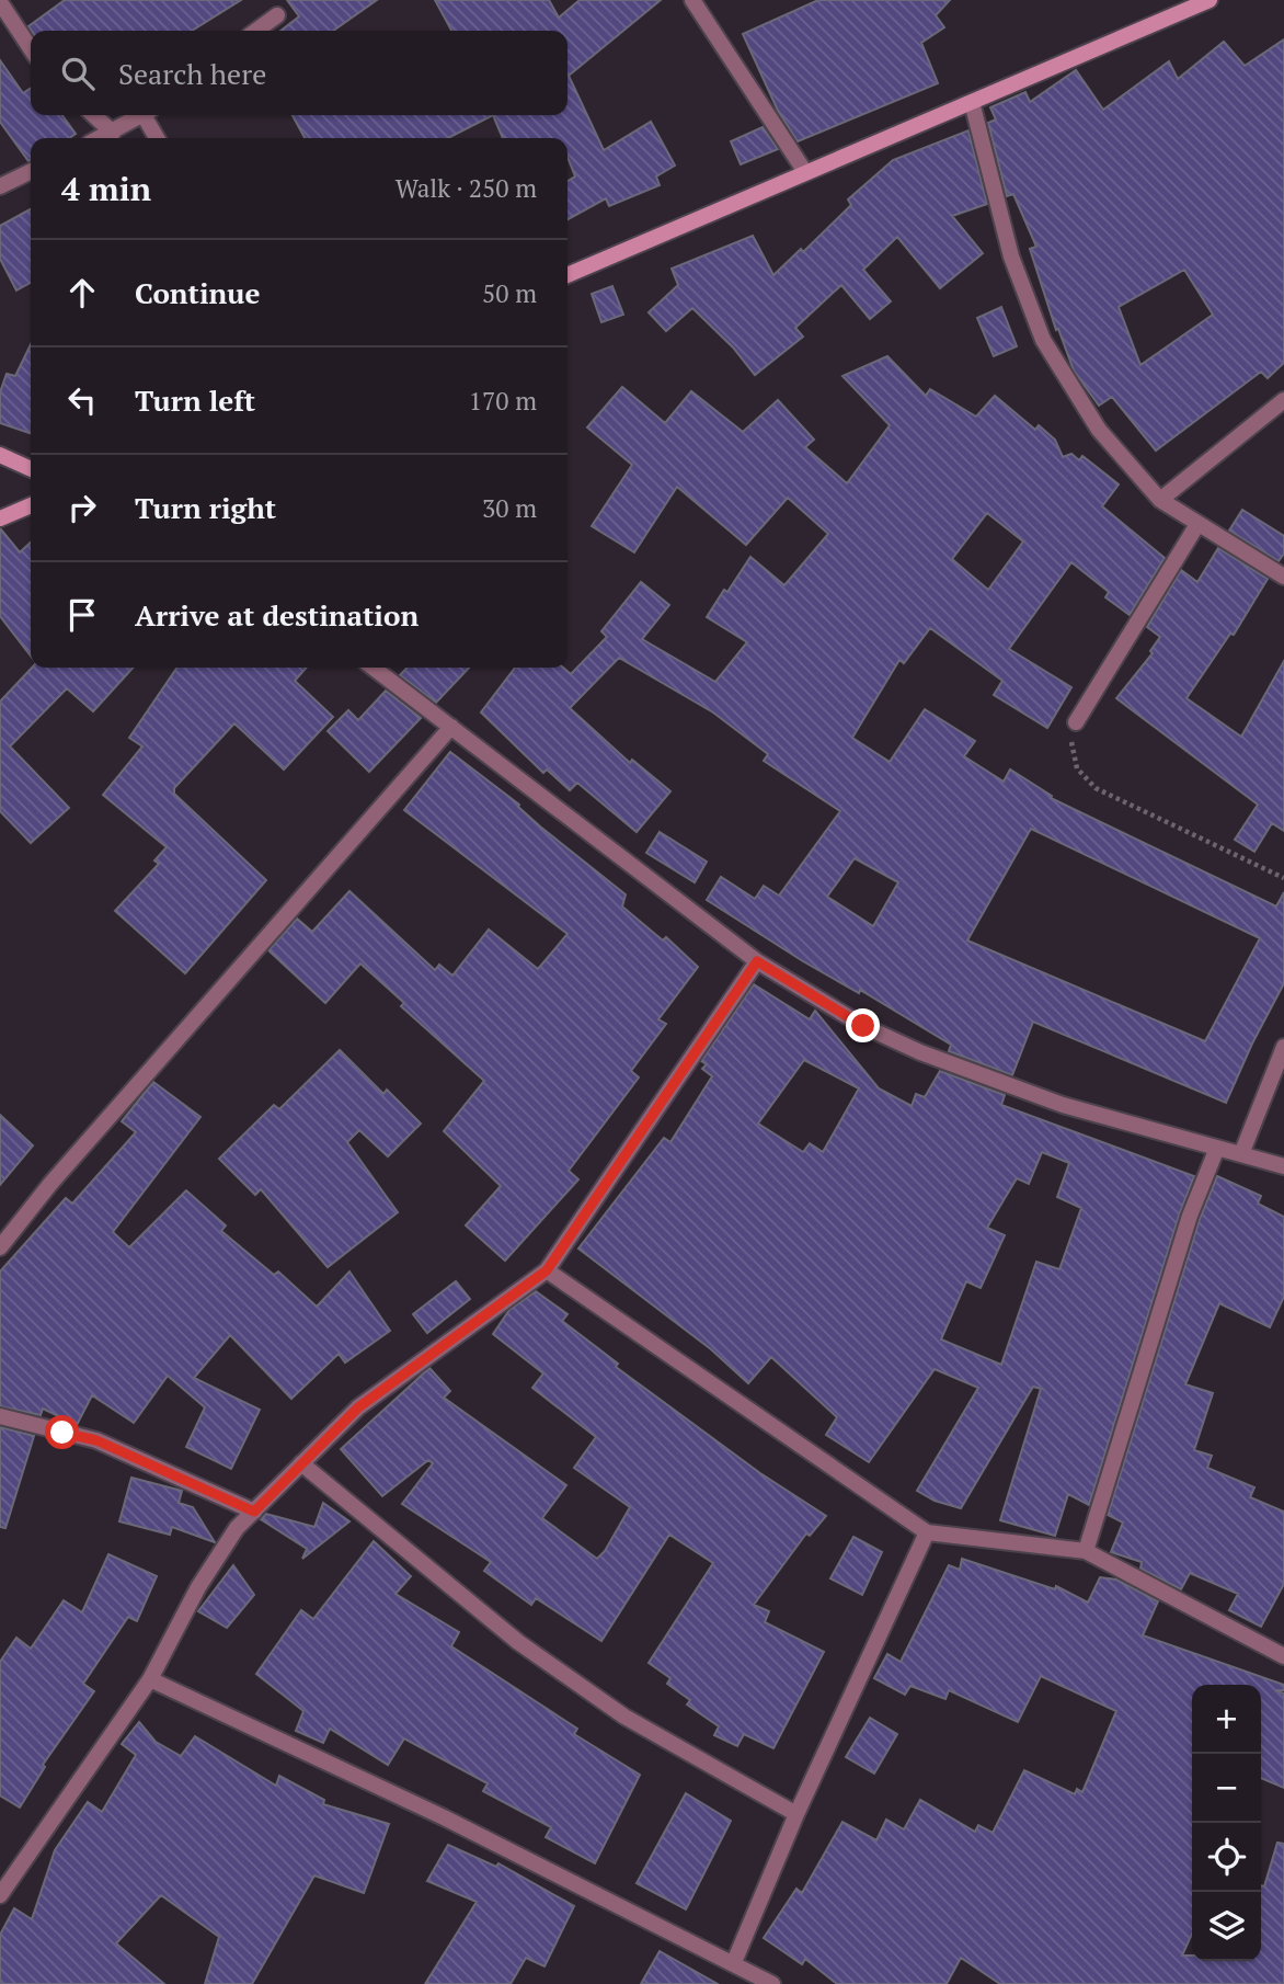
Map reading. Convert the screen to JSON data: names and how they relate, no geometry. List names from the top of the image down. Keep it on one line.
{"page":{"search":"Search here","heading":["4 min","Walk · 250 m"],"list":[["Continue","50 m"],["Turn left","170 m"],["Turn right","30 m"],"Arrive at destination"],"map_buttons":["+","−"]}}
